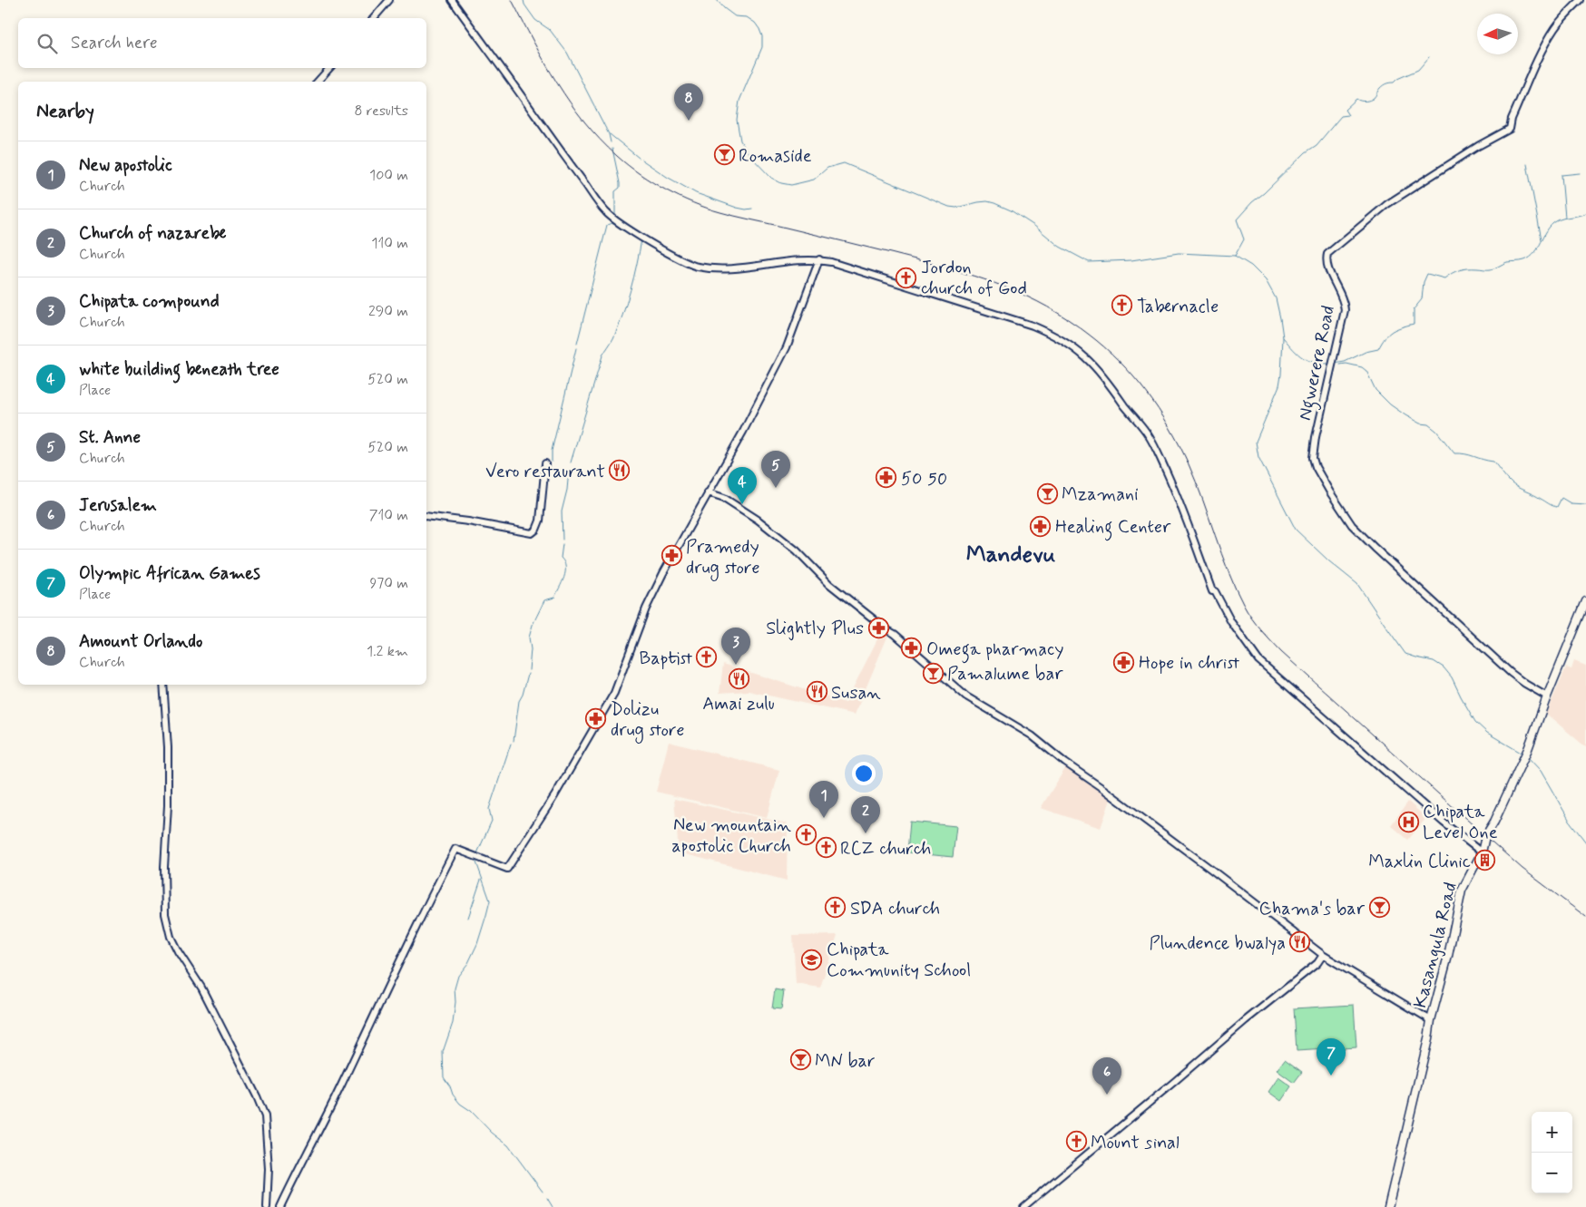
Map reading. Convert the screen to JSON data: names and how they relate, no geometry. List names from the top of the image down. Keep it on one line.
{"streets":{"main road":["Kasangula Road"],"street":["Ngwerere Road"]},"crossings":[["Ngwerere Road","Kasangula Road"]],"districts":["Mandevu"],"places":{"bar":["Romaside","Mzamani","Pamalume bar","Chama's bar","MN bar"],"church":["Jordon church of God","Tabernacle","Baptist","New mountain apostolic Church","RCZ church","SDA church","Mount sinal"],"restaurant":["Vero restaurant","Amai zulu","Susan","Plundence bwalya"],"pharmacy":["50 50","Healing Center","Pramedy drug store","Slightly Plus","Omega pharmacy","Hope in christ","Dolizu drug store"],"hospital":["Chipata Level One"],"building":["Maxlin Clinic"],"school or university":["Chipata Community School"]},"north":"left","page":{"search":"Search here","heading":["Nearby","8 results"],"pins":["8","5","4","3","1","2","7","6"],"list":[{"mark":"1","name":"New apostolic","note":"Church","value":"100 m"},{"mark":"2","name":"Church of nazarebe","note":"Church","value":"110 m"},{"mark":"3","name":"Chipata compound","note":"Church","value":"290 m"},{"mark":"4","name":"white building beneath tree","note":"Place","value":"520 m"},{"mark":"5","name":"St. Anne","note":"Church","value":"520 m"},{"mark":"6","name":"Jerusalem","note":"Church","value":"710 m"},{"mark":"7","name":"Olympic African Games","note":"Place","value":"970 m"},{"mark":"8","name":"Amount Orlando","note":"Church","value":"1.2 km"}],"map_buttons":["+","−"]}}
